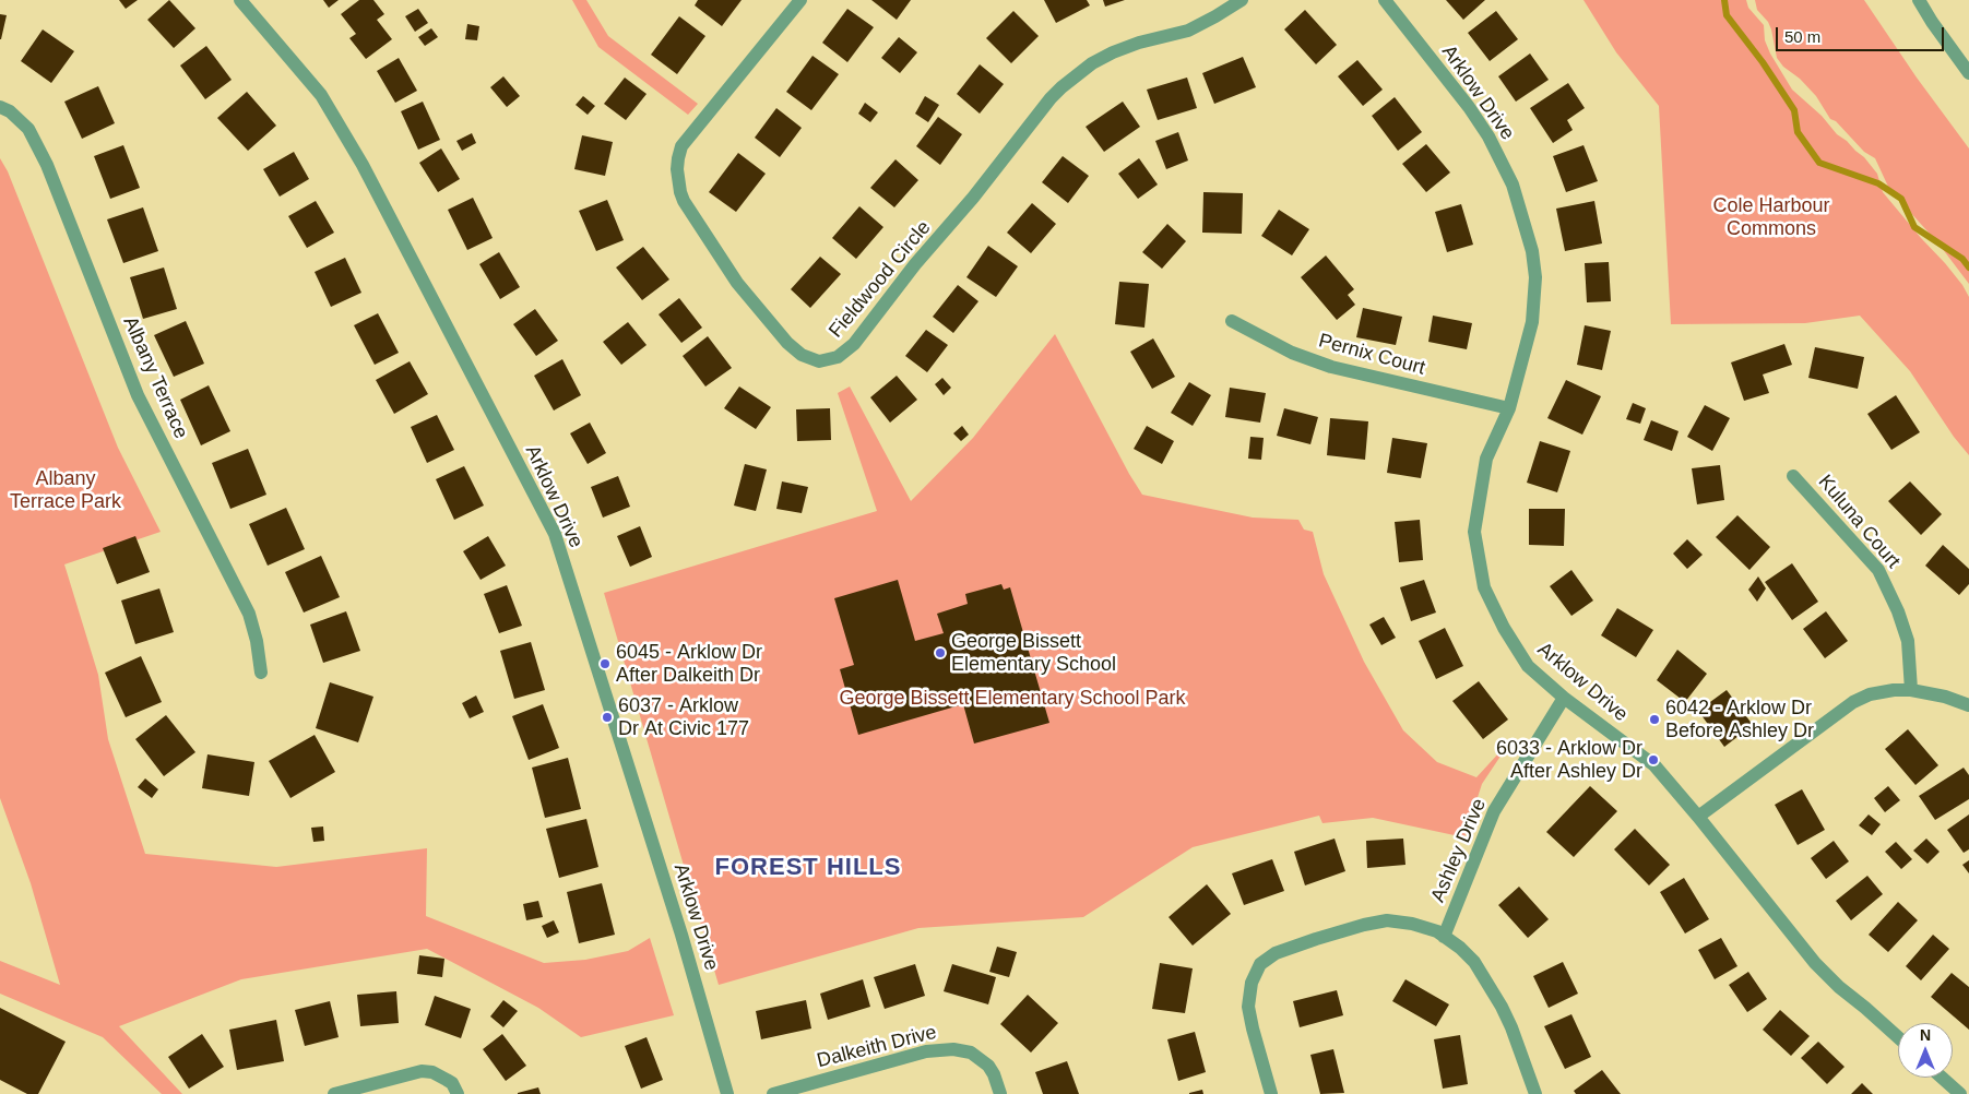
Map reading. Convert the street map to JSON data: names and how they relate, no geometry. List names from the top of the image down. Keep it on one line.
{"streets":{"street":["Arklow Drive","Fieldwood Circle","Pernix Court","Albany Terrace","Kuluna Court","Ashley Drive","Dalkeith Drive"]},"crossings":[["Arklow Drive","Pernix Court"],["Arklow Drive","Ashley Drive"]],"districts":["FOREST HILLS"],"parks":["Cole Harbour Commons","Albany Terrace Park","George Bissett Elementary School Park"],"places":["George Bissett Elementary School","6045 - Arklow Dr After Dalkeith Dr","6037 - Arklow Dr At Civic 177","6042 - Arklow Dr Before Ashley Dr","6033 - Arklow Dr After Ashley Dr"],"scale_bar":"50 m","north":"top"}
